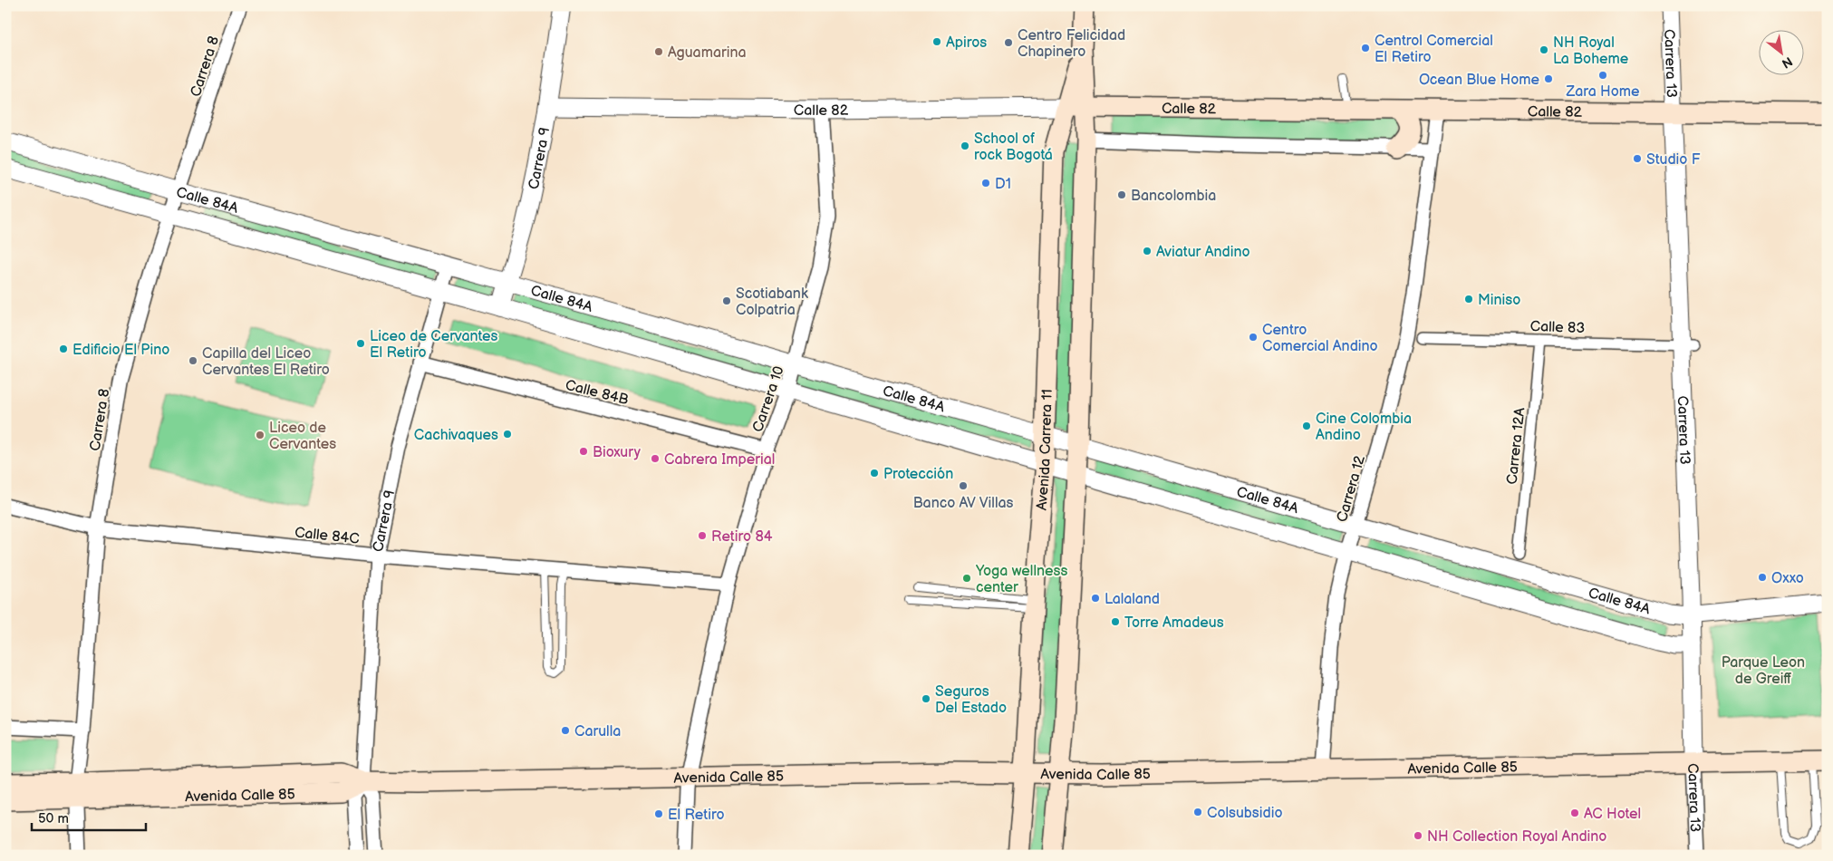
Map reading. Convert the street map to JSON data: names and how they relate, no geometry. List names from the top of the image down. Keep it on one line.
{"streets":{"main road":["Calle 82","Avenida Carrera 11","Avenida Calle 85"],"street":["Carrera 13","Carrera 8","Carrera 9","Calle 84A","Calle 83","Calle 84B","Carrera 10","Carrera 12A","Carrera 12","Calle 84C"]},"crossings":[["Carrera 13","Calle 82"],["Carrera 13","Calle 84A"],["Carrera 13","Calle 83"],["Carrera 13","Avenida Calle 85"],["Carrera 8","Calle 84A"],["Carrera 8","Calle 84C"],["Carrera 8","Avenida Calle 85"],["Calle 82","Carrera 9"],["Calle 82","Carrera 10"],["Calle 82","Avenida Carrera 11"],["Calle 82","Carrera 12"],["Carrera 9","Calle 84A"],["Carrera 9","Calle 84B"],["Carrera 9","Calle 84C"],["Carrera 9","Avenida Calle 85"],["Calle 84A","Carrera 10"],["Calle 84A","Avenida Carrera 11"],["Calle 84A","Carrera 12"],["Calle 83","Carrera 12A"],["Calle 84B","Carrera 10"],["Carrera 10","Calle 84C"],["Carrera 10","Avenida Calle 85"],["Avenida Carrera 11","Avenida Calle 85"],["Carrera 12","Avenida Calle 85"]],"parks":["Parque Leon de Greiff"],"places":["Apiros","Centro Felicidad Chapinero","Centrol Comercial El Retiro","NH Royal La Boheme","Aguamarina","Zara Home","Ocean Blue Home","School of rock Bogotá","Studio F","D1","Bancolombia","Aviatur Andino","Miniso","Scotiabank Colpatria","Centro Comercial Andino","Liceo de Cervantes El Retiro","Edificio El Pino","Capilla del Liceo Cervantes El Retiro","Cine Colombia Andino","Cachivaques","Liceo de Cervantes","Bioxury","Cabrera Imperial","Protección","Banco AV Villas","Retiro 84","Oxxo","Yoga wellness center","Lalaland","Torre Amadeus","Seguros Del Estado","Carulla","Colsubsidio","AC Hotel","El Retiro","NH Collection Royal Andino"],"scale_bar":"50 m","north":"bottom right"}
